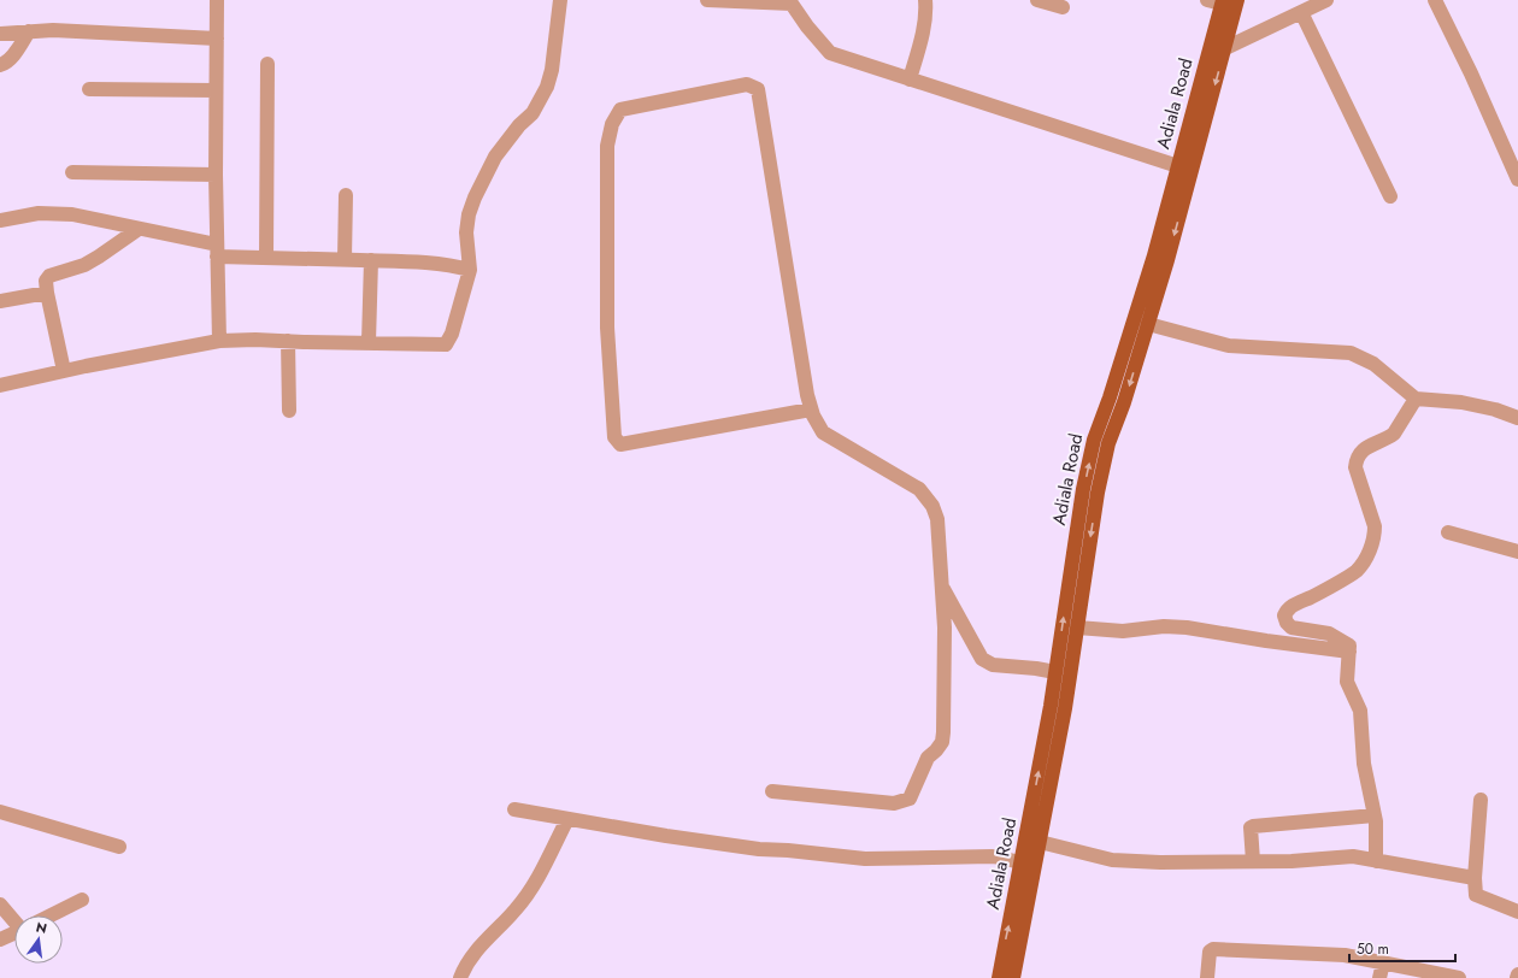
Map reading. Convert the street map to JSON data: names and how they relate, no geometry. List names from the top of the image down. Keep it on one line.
{"streets":{"main road":["Adiala Road"]},"scale_bar":"50 m","north":"top"}
